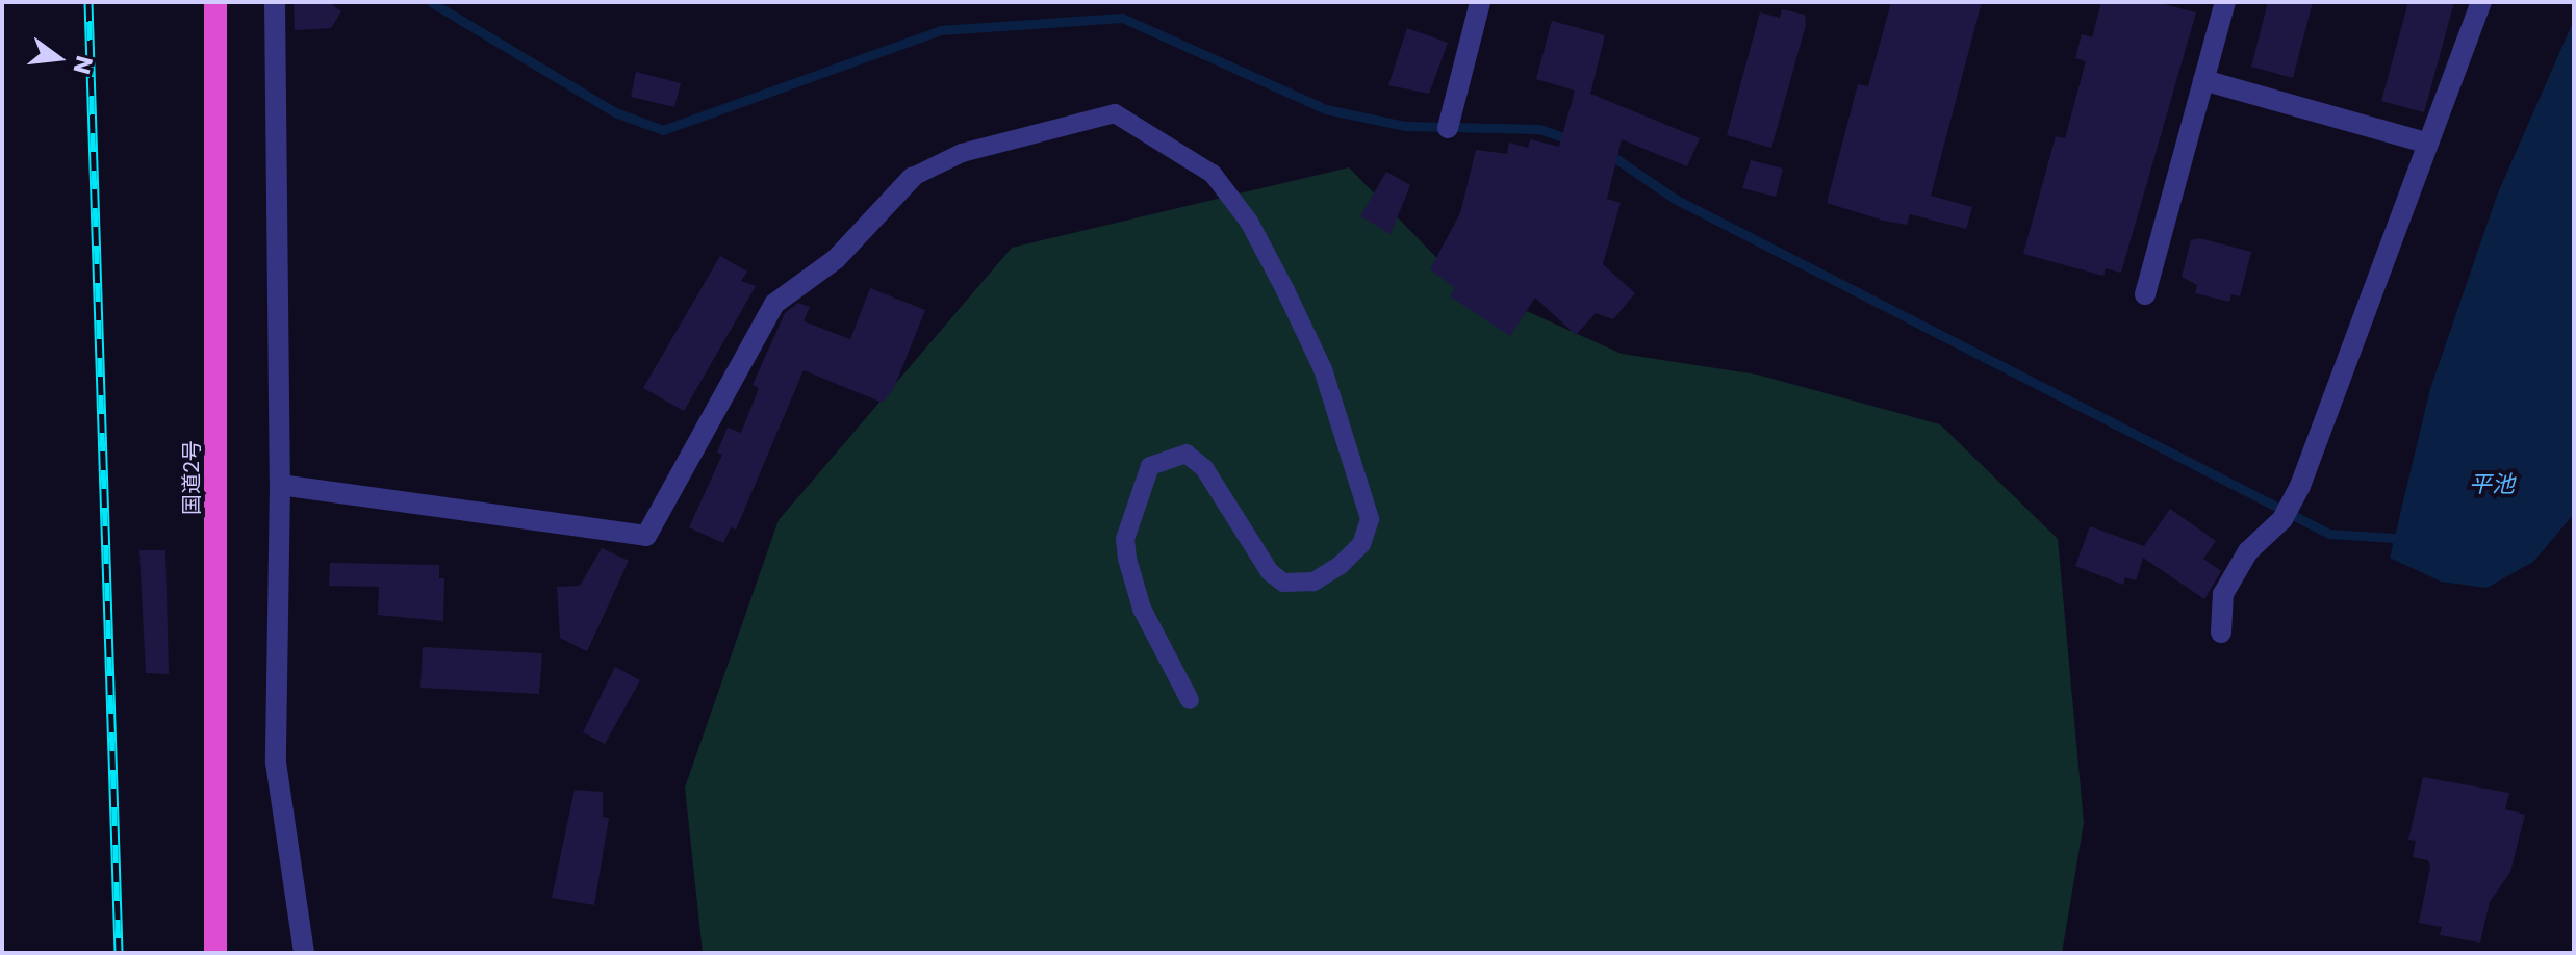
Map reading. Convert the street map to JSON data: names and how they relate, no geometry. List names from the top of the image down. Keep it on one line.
{"streets":{"highway":["国道2号"]},"water":["平池"],"north":"right"}
